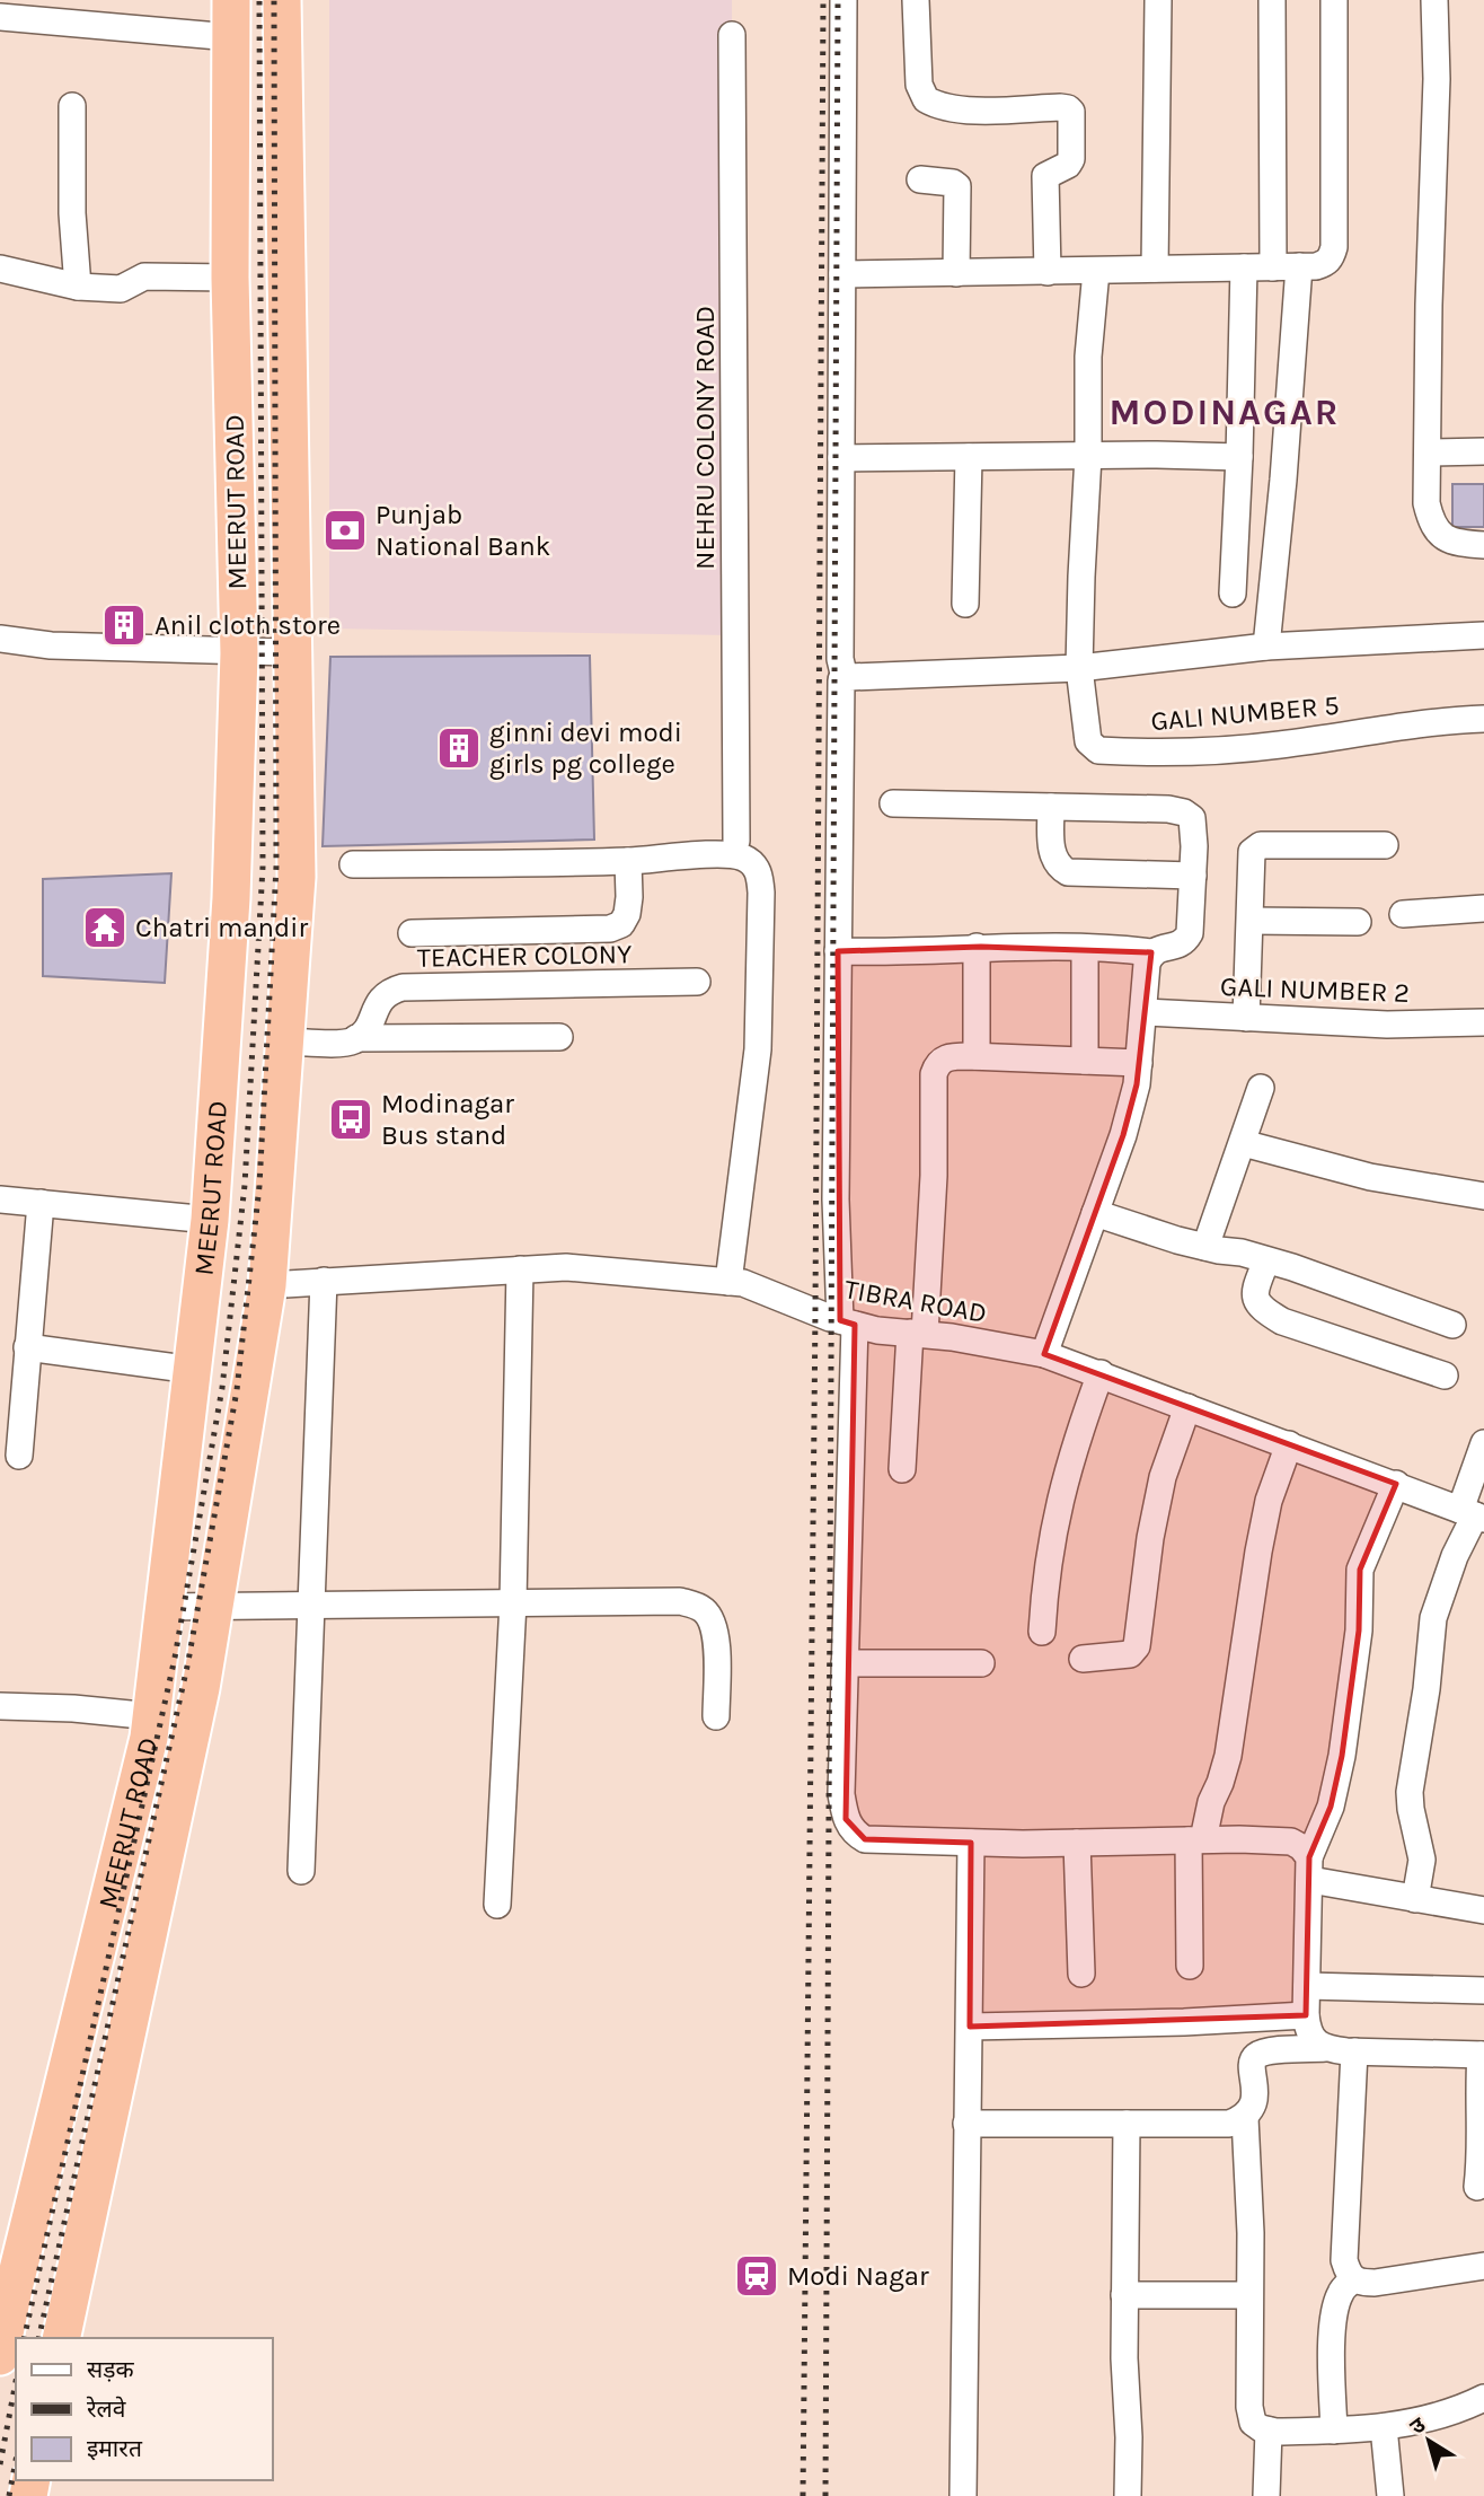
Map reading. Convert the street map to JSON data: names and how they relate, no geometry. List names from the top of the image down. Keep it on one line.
{"streets":{"highway":["MEERUT ROAD"],"street":["NEHRU COLONY ROAD","GALI NUMBER 5","TEACHER COLONY","GALI NUMBER 2","TIBRA ROAD"]},"crossings":[["MEERUT ROAD","TIBRA ROAD"]],"districts":["MODINAGAR"],"places":{"bank":["Punjab National Bank"],"building":["Anil cloth store","ginni devi modi girls pg college"],"temple":["Chatri mandir"],"bus stop":["Modinagar Bus stand"],"station":["Modi Nagar"]},"legend":["सड़क","रेलवे","इमारत"],"north":"top left"}
